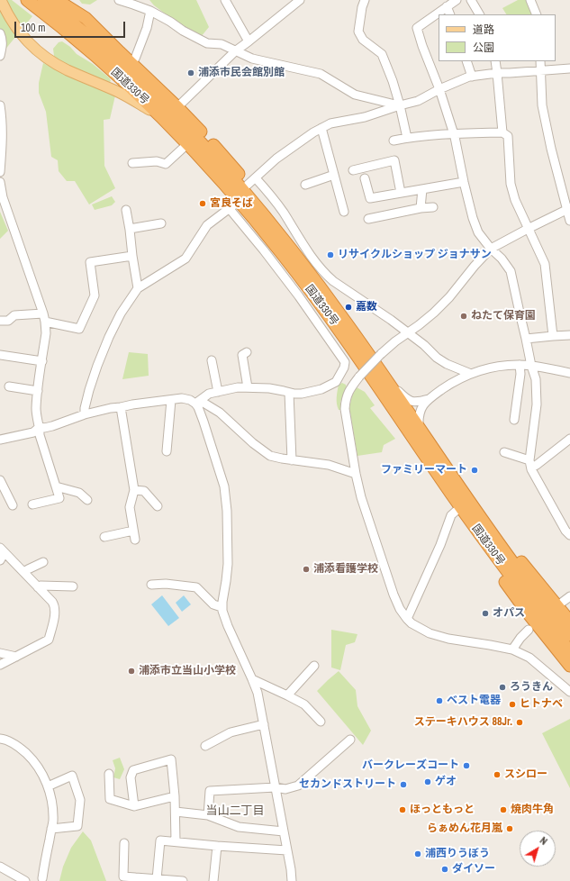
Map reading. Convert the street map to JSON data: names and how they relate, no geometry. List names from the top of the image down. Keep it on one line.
{"streets":{"highway":["国道330号"]},"districts":["当山二丁目"],"places":["浦添市民会館別館","宮良そば","リサイクルショップ ジョナサン","嘉数","ねたて保育園","ファミリーマート","浦添看護学校","オパス","浦添市立当山小学校","ろうきん","ベスト電器","ヒトナベ","ステーキハウス 88Jr.","バークレーズコート","スシロー","ゲオ","セカンドストリート","ほっともっと","焼肉牛角","らぁめん花月嵐","浦西りうぼう","ダイソー"],"legend":["道路","公園"],"scale_bar":"100 m","north":"top right"}
